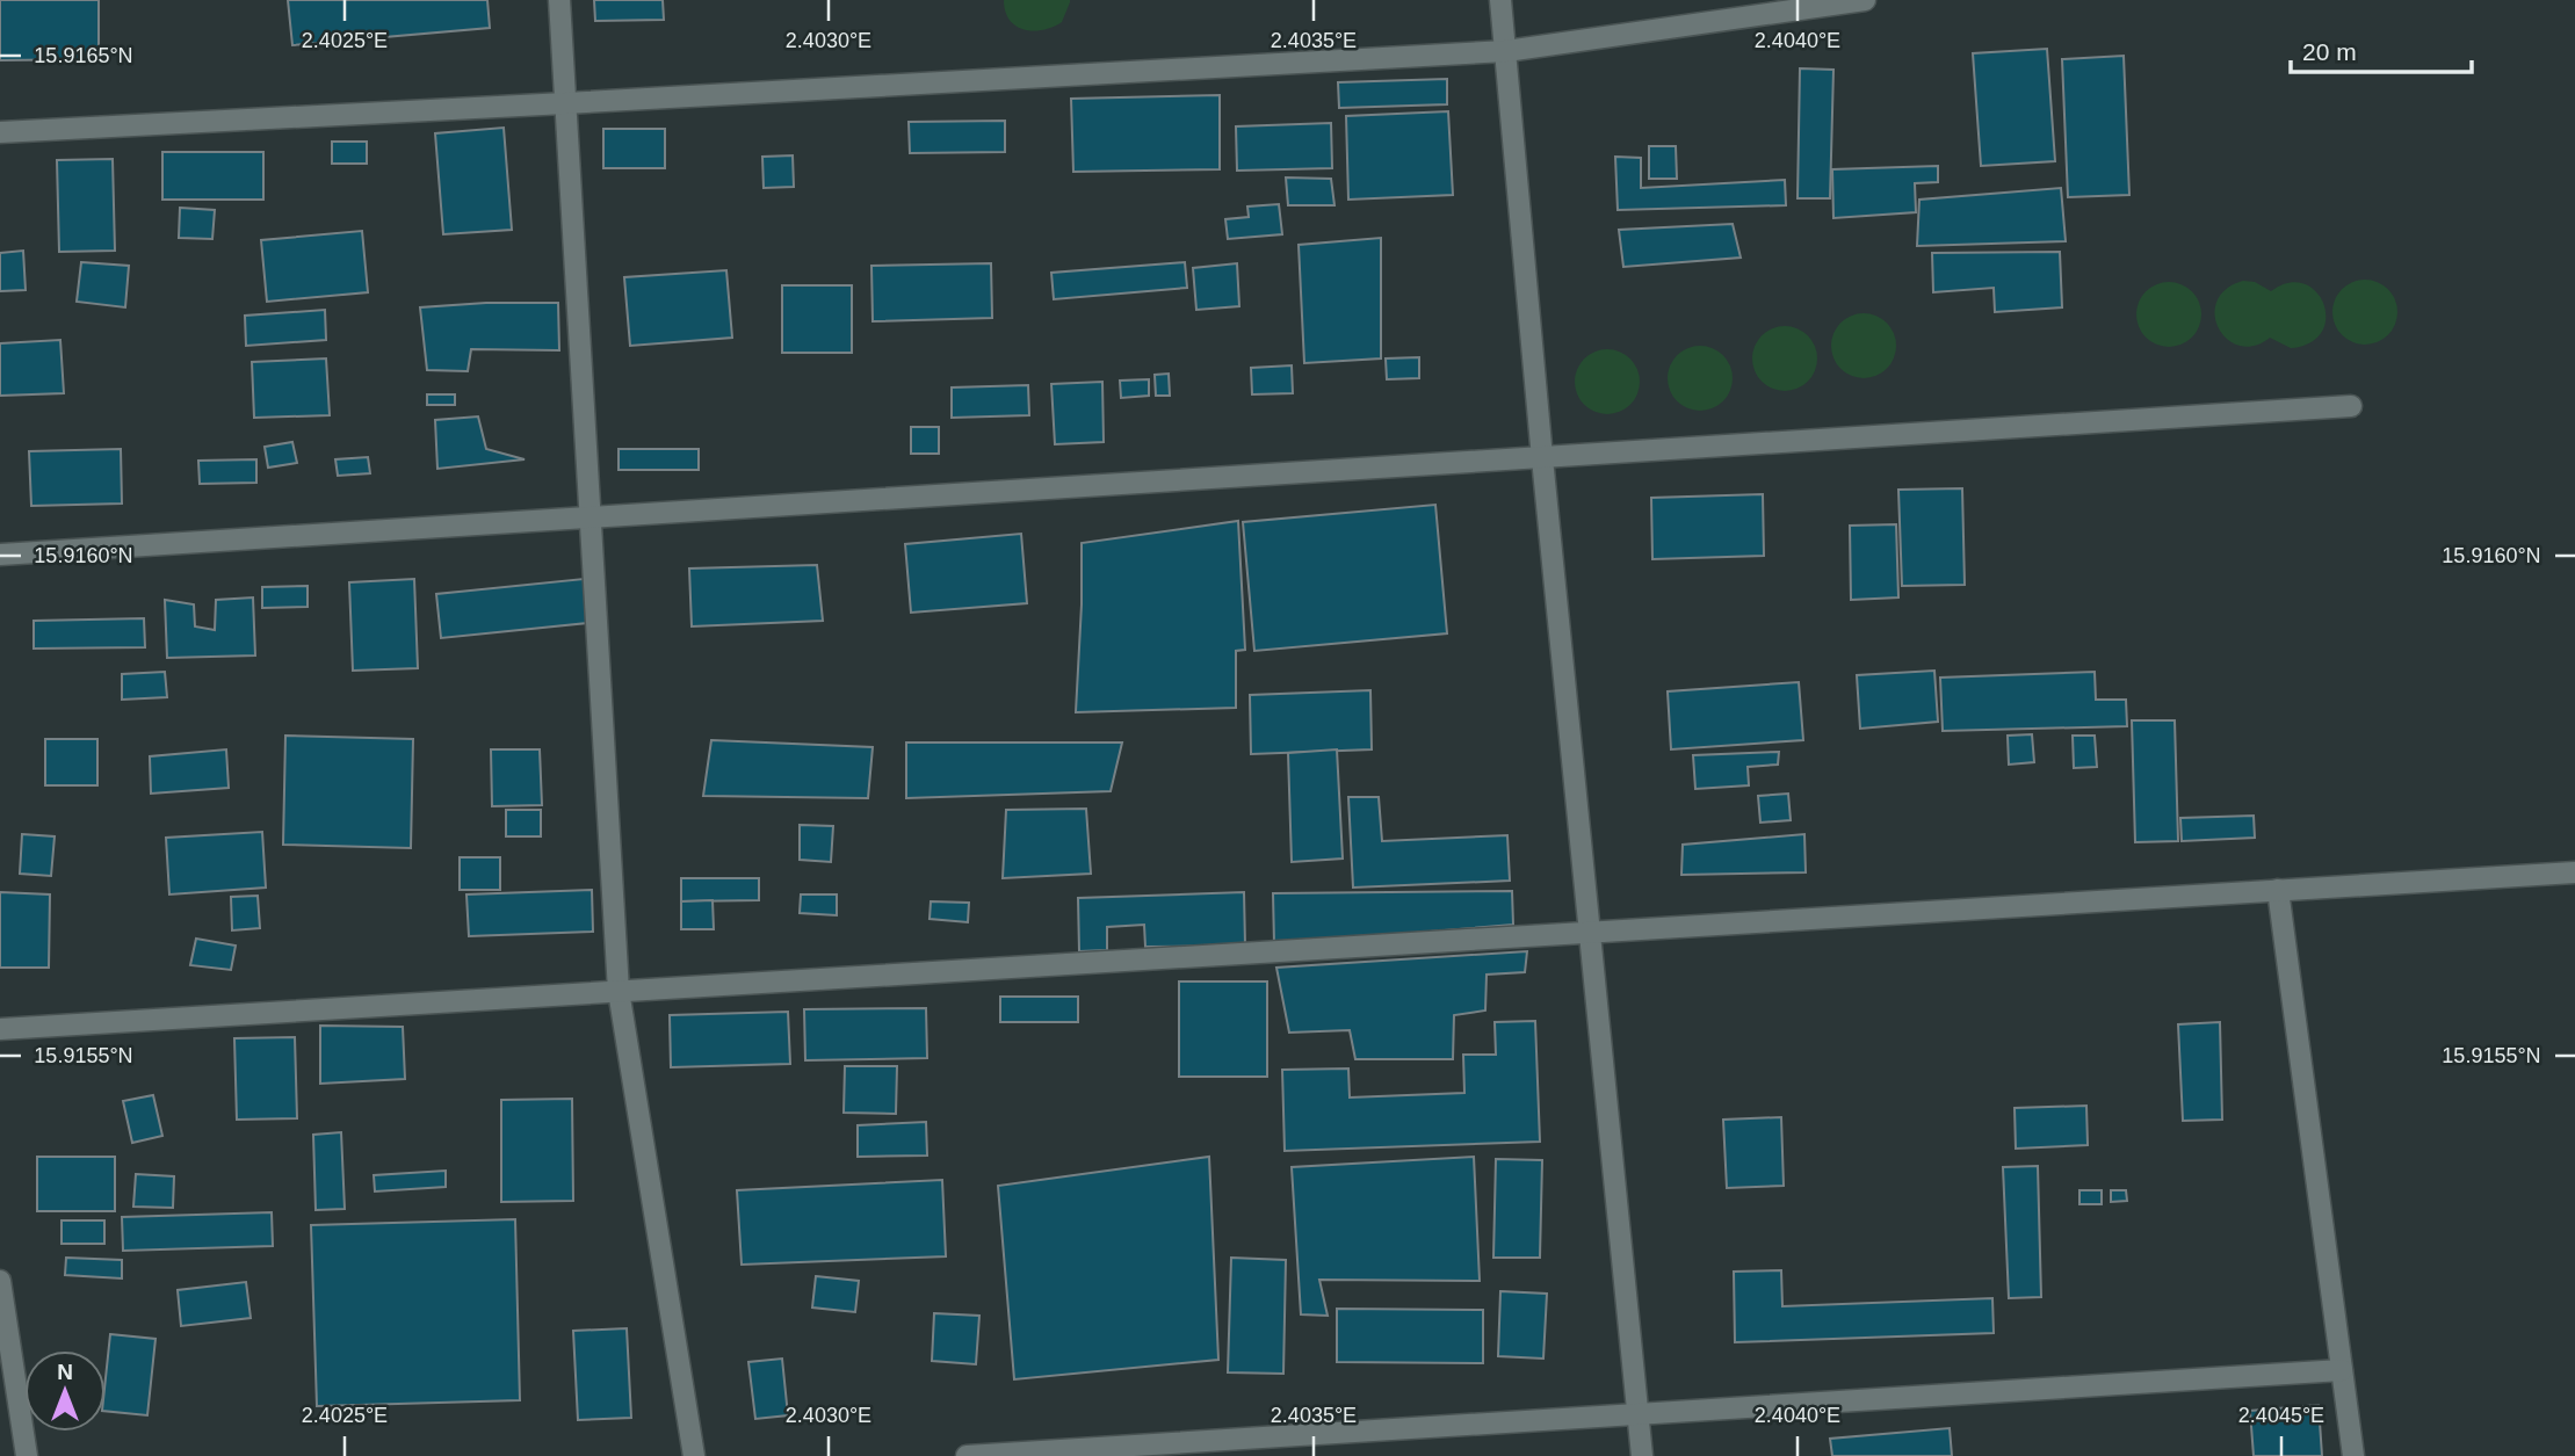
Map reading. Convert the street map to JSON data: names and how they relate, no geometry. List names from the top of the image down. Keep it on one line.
{"scale_bar":"20 m","north":"top","coordinates":["2.4025°E","2.4030°E","2.4035°E","2.4040°E","15.9165°N","15.9160°N","15.9155°N","2.4045°E"]}
